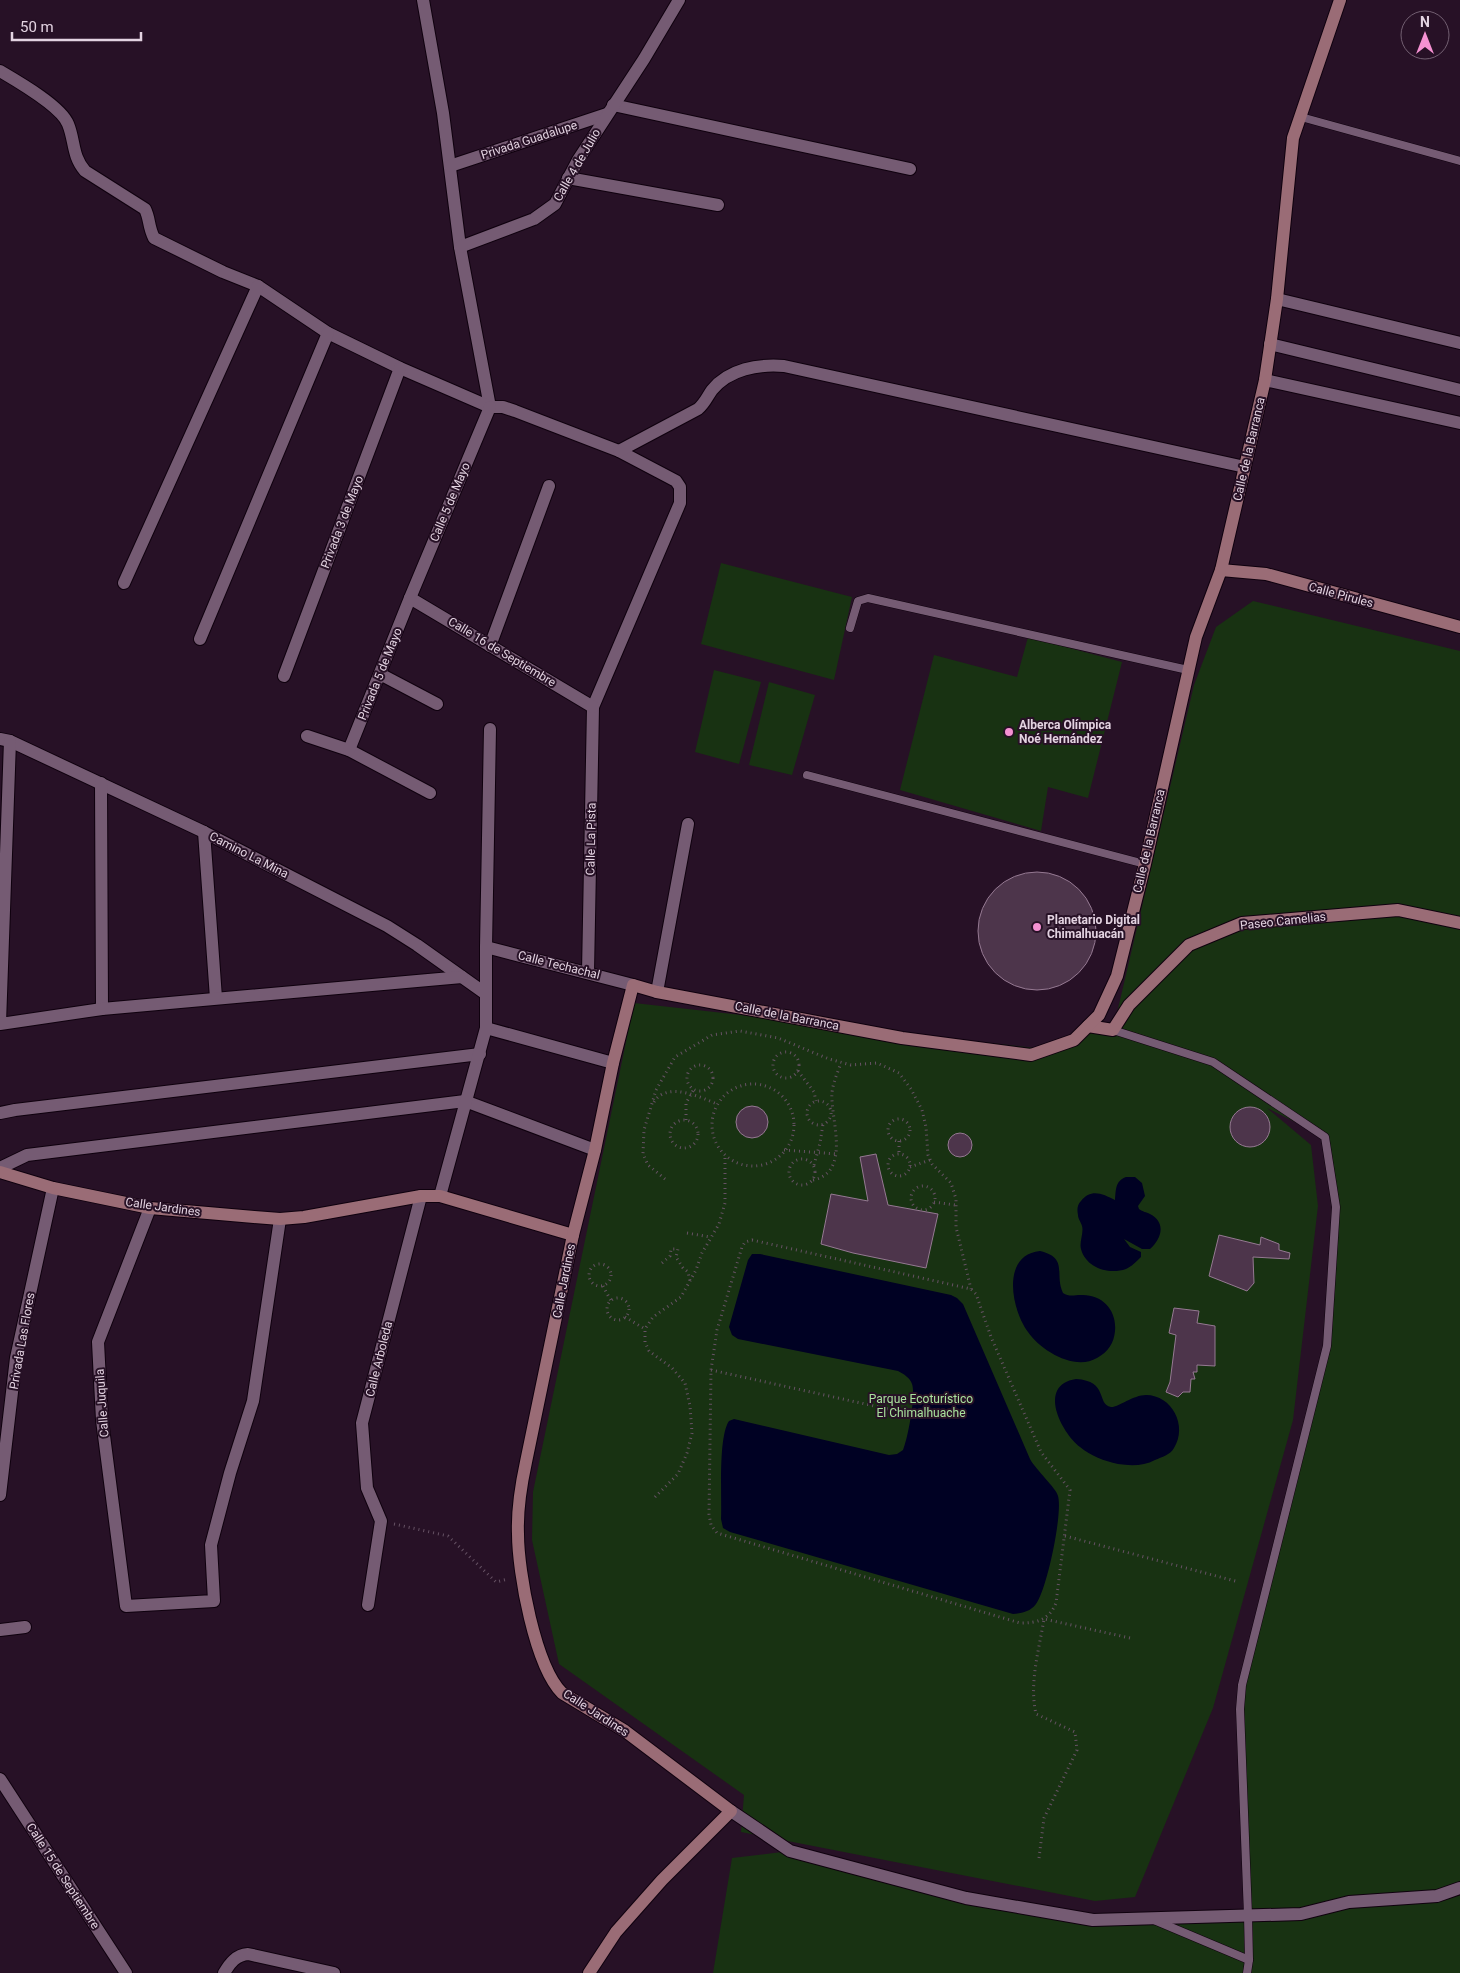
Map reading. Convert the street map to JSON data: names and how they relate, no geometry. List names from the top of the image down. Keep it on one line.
{"streets":{"main road":["Calle de la Barranca","Calle Pirules","Paseo Camelias","Calle Jardines"],"street":["Privada Guadalupe","Calle 4 de Julio","Calle 5 de Mayo","Privada 3 de Mayo","Calle 16 de Septiembre","Privada 5 de Mayo","Calle La Pista","Camino La Mina","Calle Techachal","Privada Las Flores","Calle Arboleda","Calle Juquila","Calle 15 de Septiembre"]},"crossings":[["Privada Guadalupe","Calle 4 de Julio"],["Calle de la Barranca","Calle Pirules"],["Calle de la Barranca","Calle Techachal"],["Calle 5 de Mayo","Calle 16 de Septiembre"],["Calle 5 de Mayo","Privada 5 de Mayo"],["Calle 16 de Septiembre","Privada 5 de Mayo"],["Calle 16 de Septiembre","Calle La Pista"],["Calle La Pista","Calle Techachal"],["Calle Jardines","Privada Las Flores"],["Calle Jardines","Calle Arboleda"],["Calle Jardines","Calle Juquila"]],"parks":["Parque Ecoturístico El Chimalhuache"],"places":["Alberca Olímpica Noé Hernández","Planetario Digital Chimalhuacán"],"scale_bar":"50 m","north":"top"}
